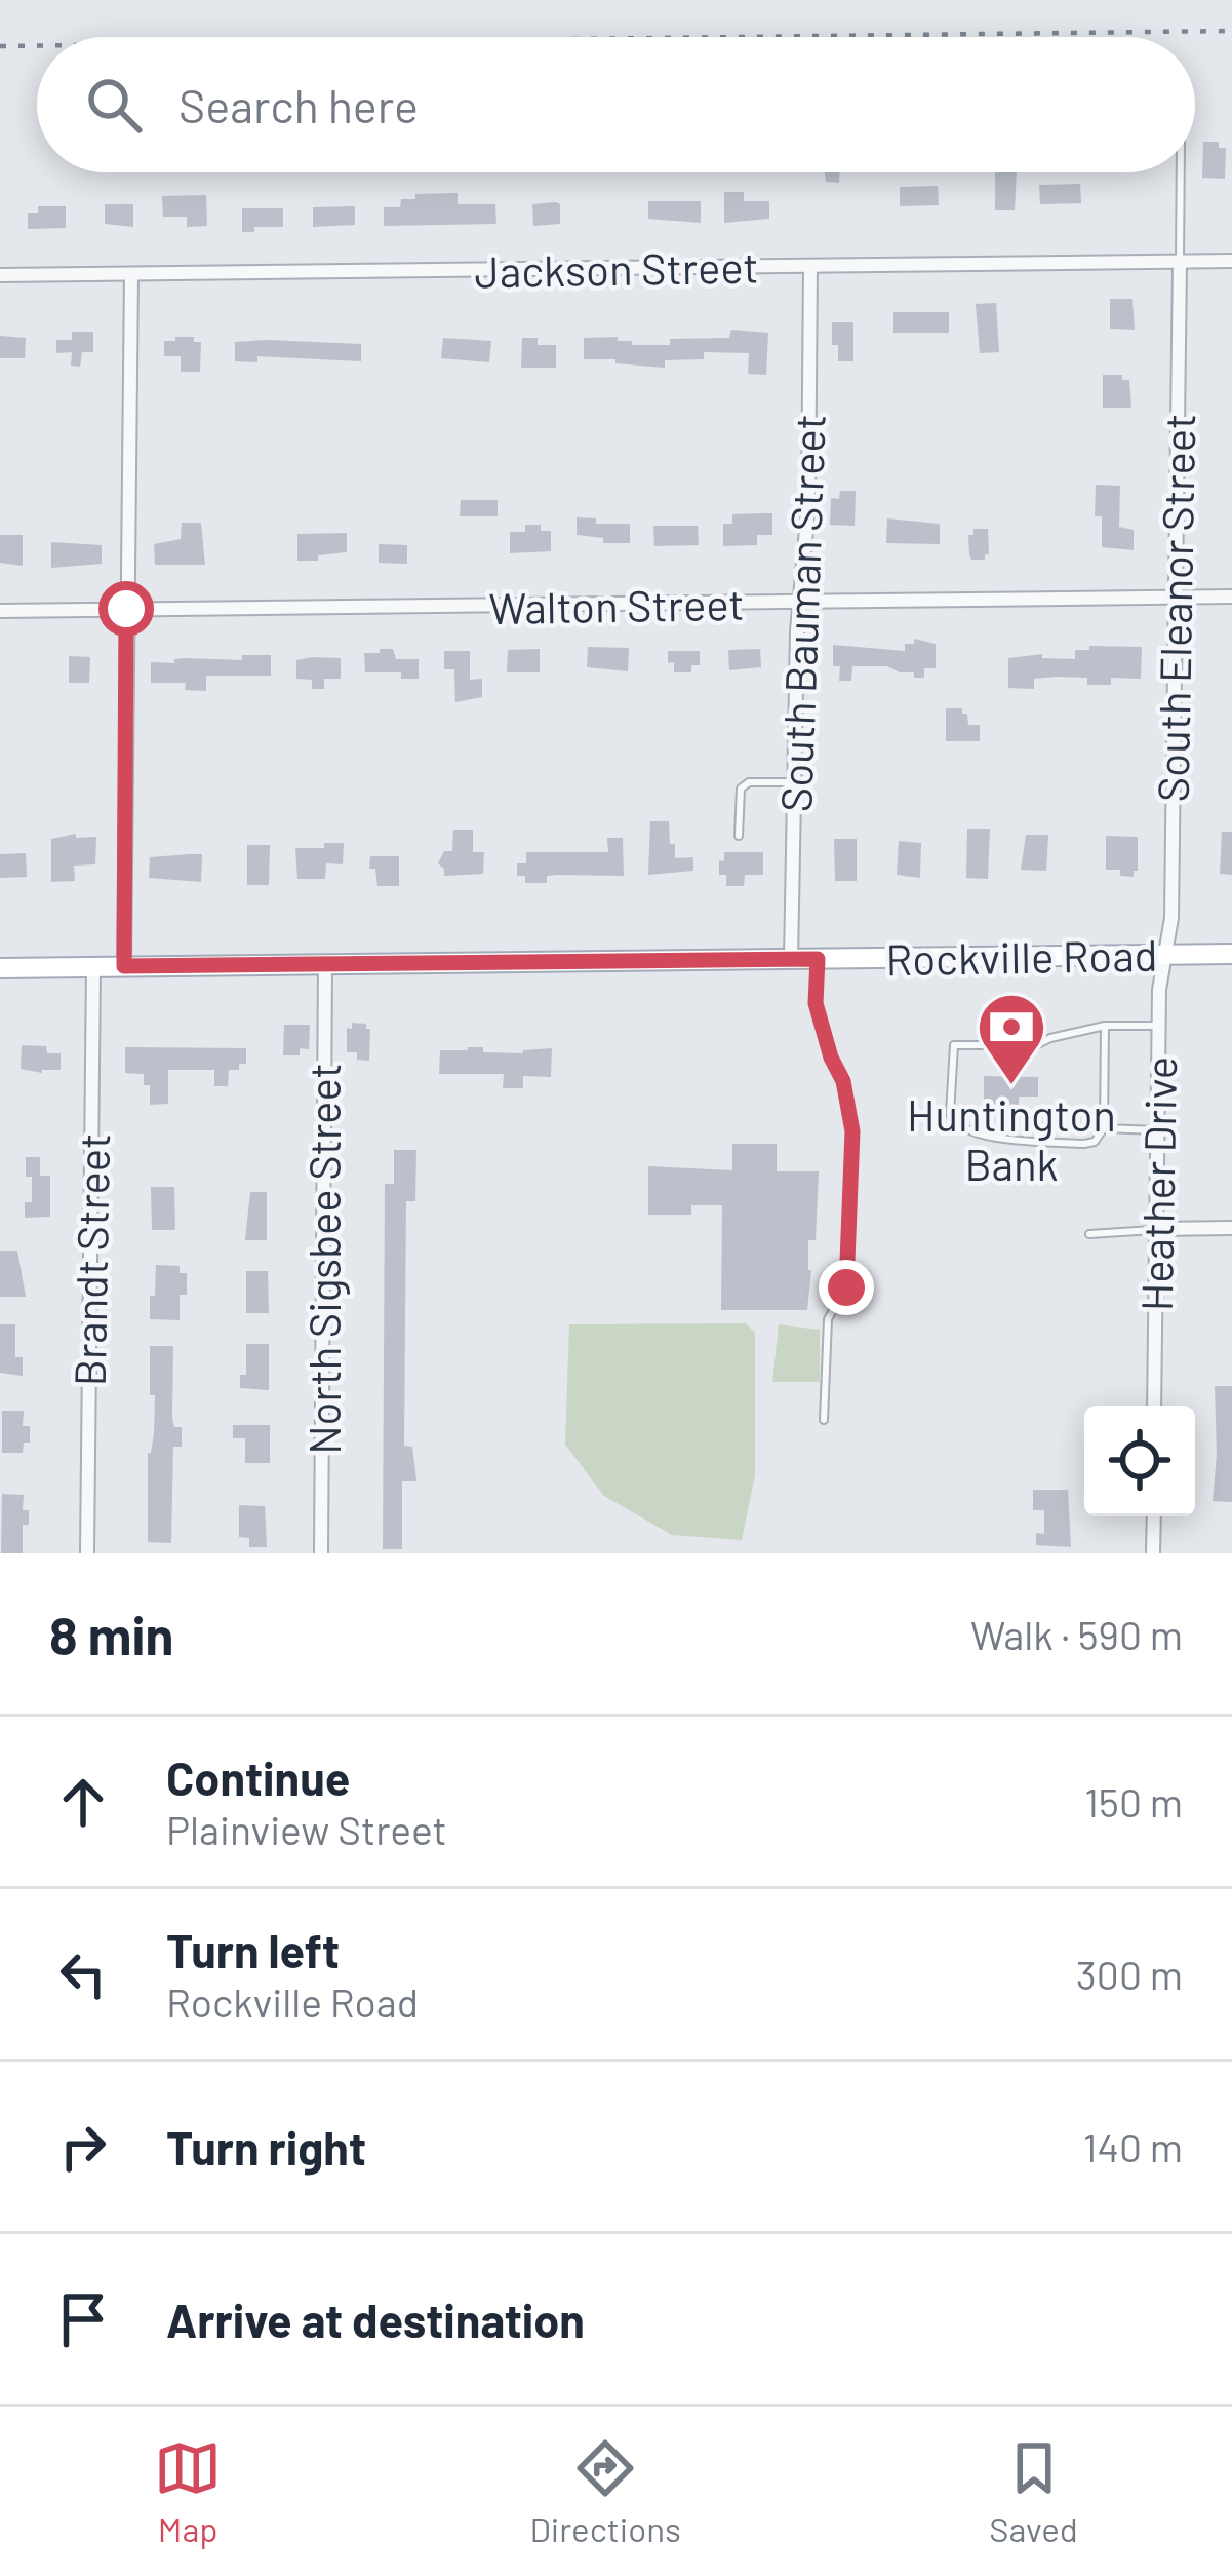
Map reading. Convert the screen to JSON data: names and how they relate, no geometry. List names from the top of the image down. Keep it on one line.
{"streets":{"main road":["Rockville Road"],"street":["Jackson Street","Walton Street","South Eleanor Street","South Bauman Street","Heather Drive","North Sigsbee Street","Brandt Street"]},"crossings":[["Jackson Street","South Eleanor Street"],["Jackson Street","South Bauman Street"],["Walton Street","South Eleanor Street"],["Walton Street","South Bauman Street"],["South Eleanor Street","Rockville Road"],["South Eleanor Street","Heather Drive"],["South Bauman Street","Rockville Road"],["Rockville Road","Heather Drive"],["Rockville Road","North Sigsbee Street"],["Rockville Road","Brandt Street"]],"places":{"bank":["Huntington Bank"]},"page":{"search":"Search here","heading":["8 min","Walk · 590 m"],"list":[["Continue","Plainview Street","150 m"],["Turn left","Rockville Road","300 m"],["Turn right","140 m"],"Arrive at destination"],"nav":["Map","Directions","Saved"]}}
